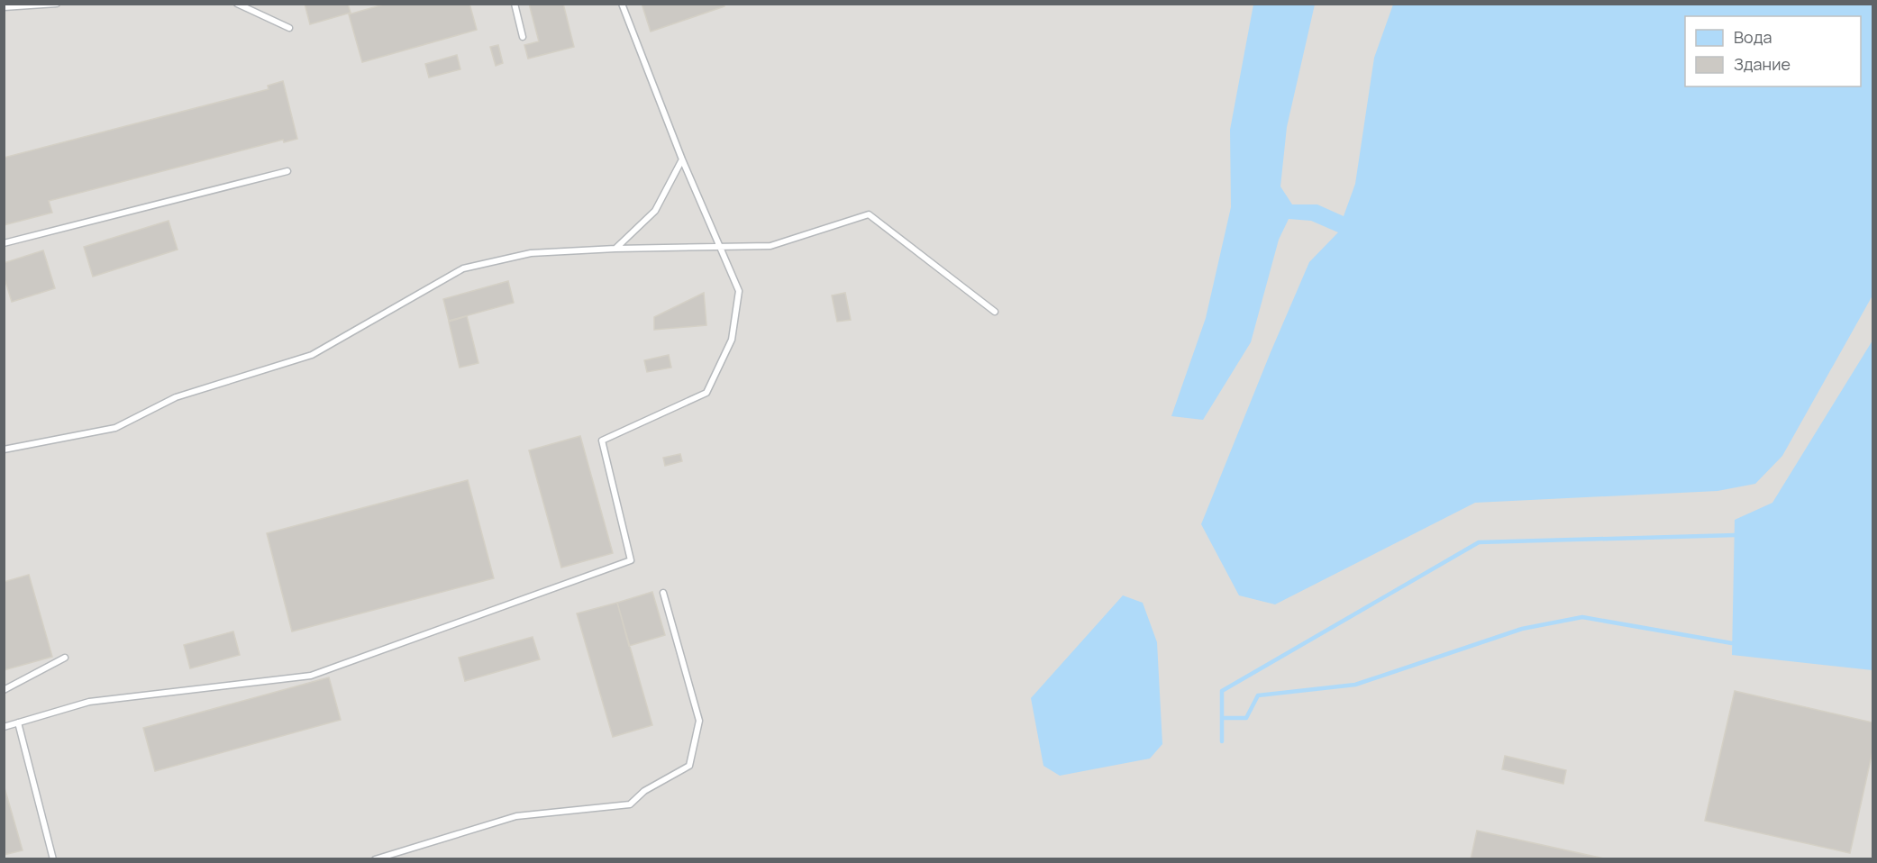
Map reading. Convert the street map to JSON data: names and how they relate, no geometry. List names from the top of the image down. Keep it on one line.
{"legend":["Вода","Здание"]}
